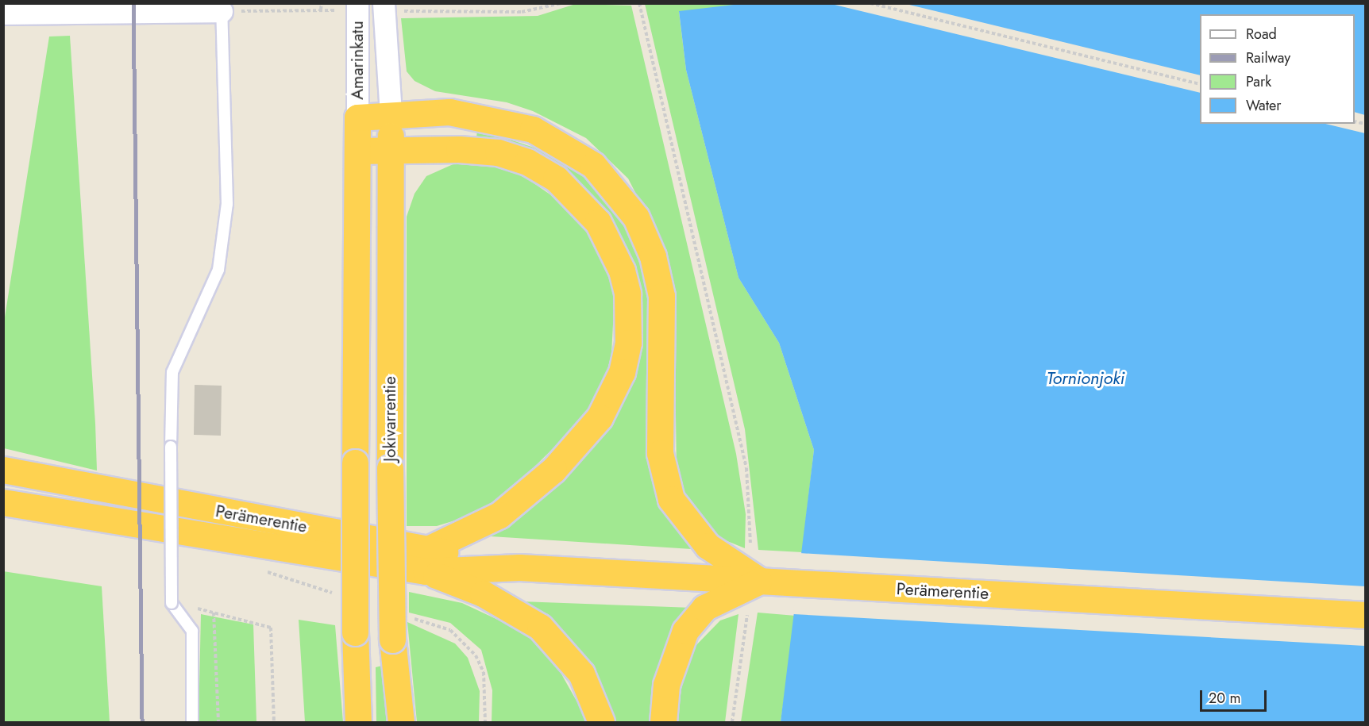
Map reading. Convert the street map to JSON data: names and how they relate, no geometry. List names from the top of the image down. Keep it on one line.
{"streets":{"highway":["Jokivarrentie","Perämerentie"],"street":["Amarinkatu"]},"crossings":[["Amarinkatu","Jokivarrentie"]],"water":["Tornionjoki"],"legend":["Road","Railway","Park","Water"],"scale_bar":"20 m"}
